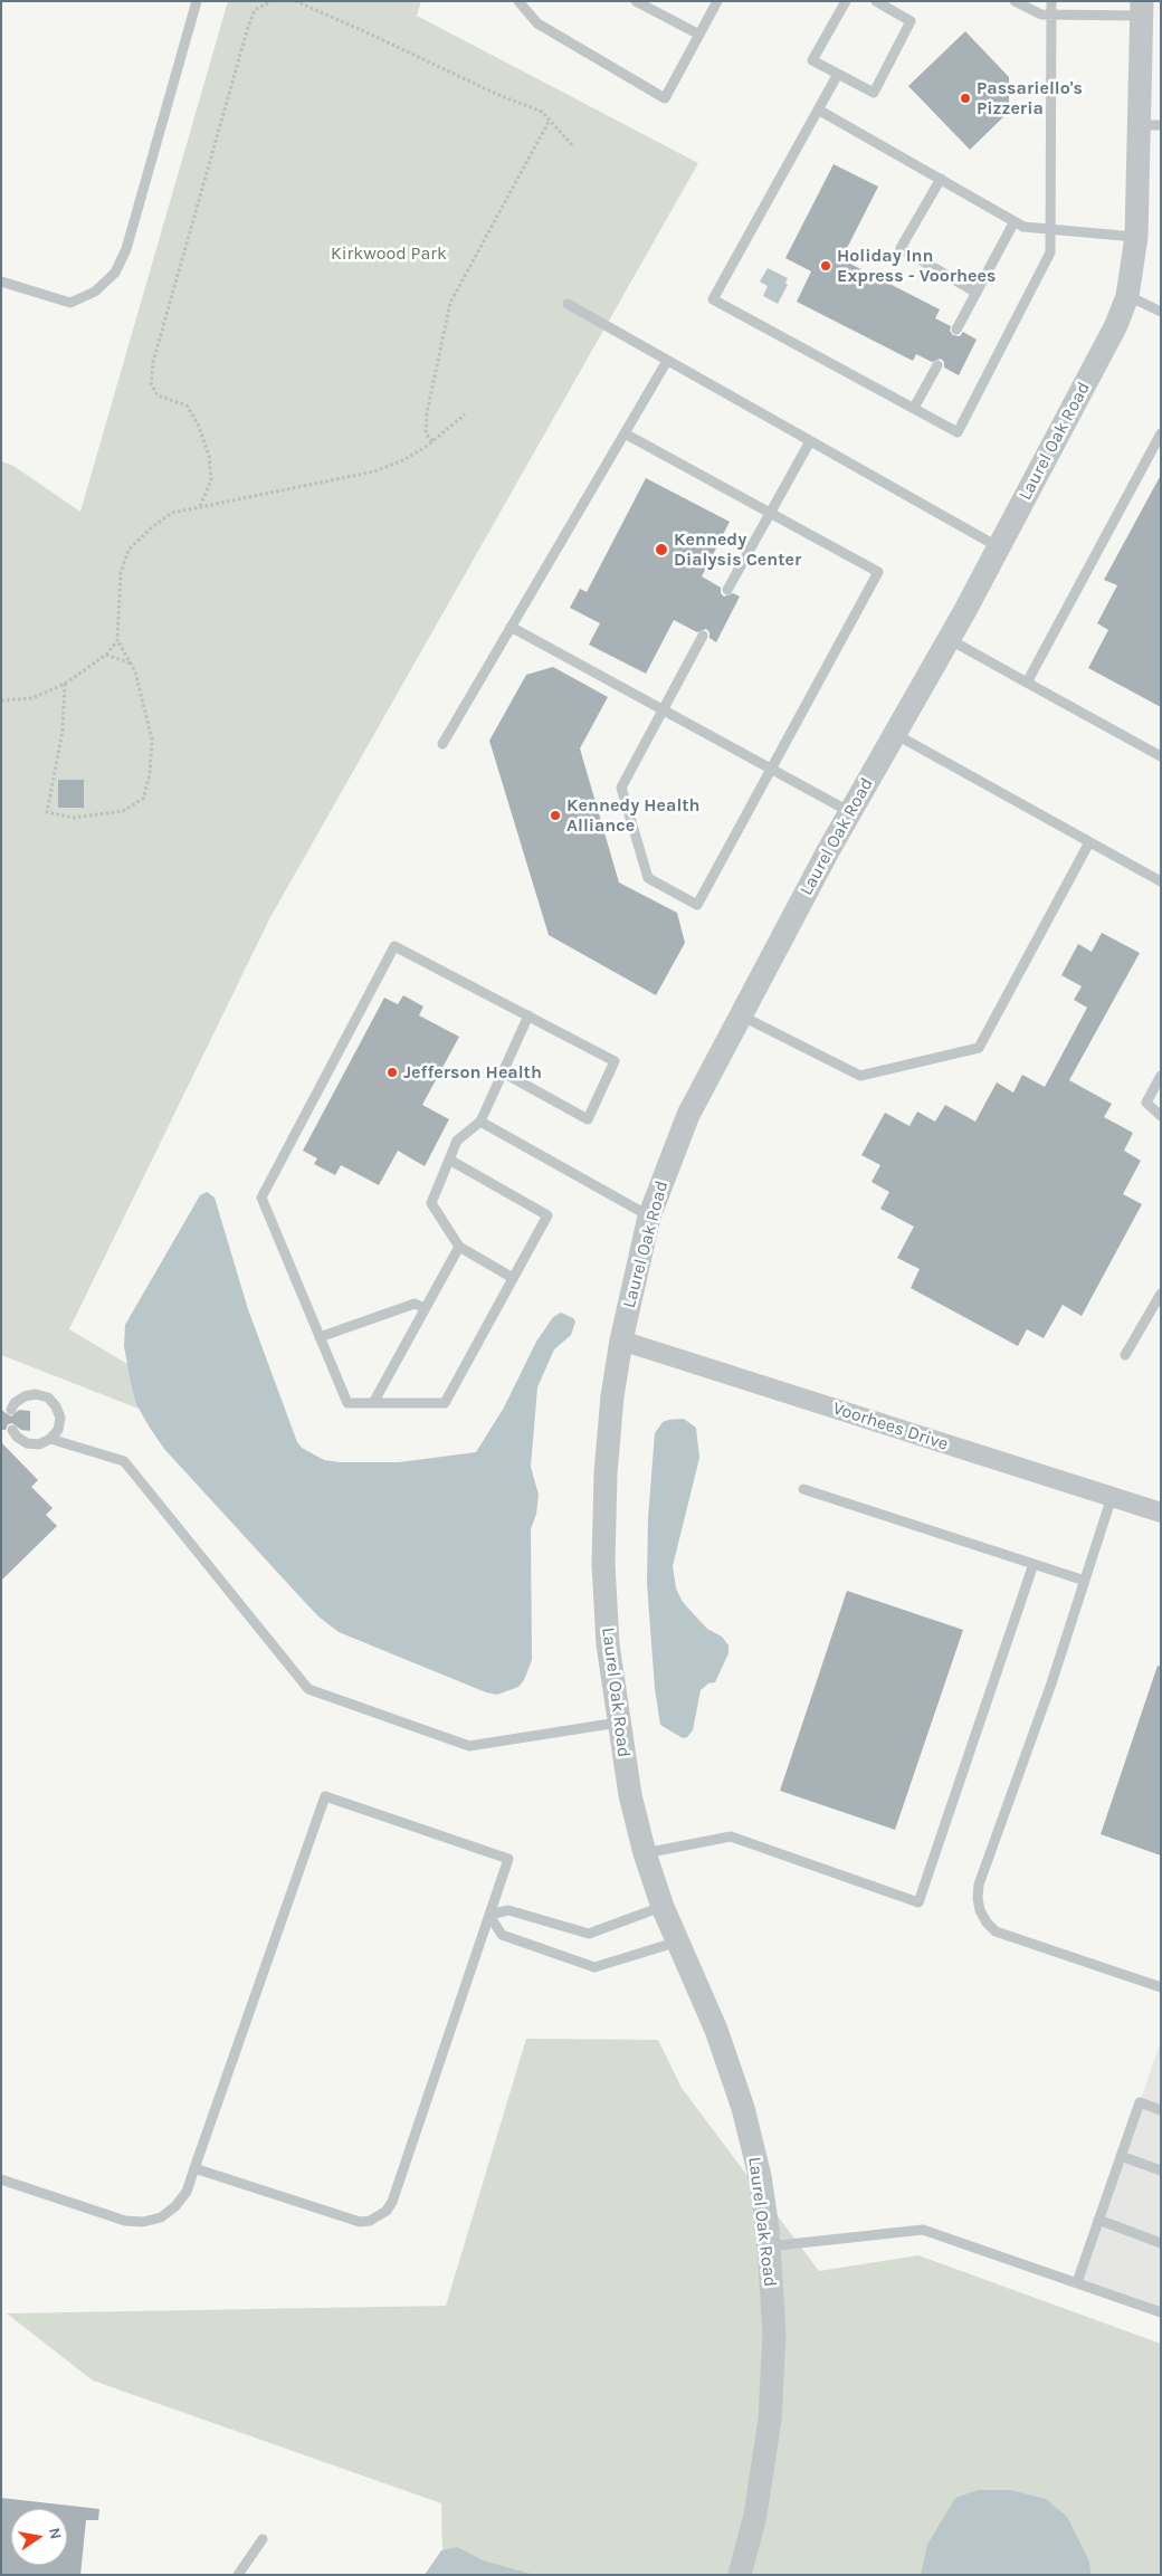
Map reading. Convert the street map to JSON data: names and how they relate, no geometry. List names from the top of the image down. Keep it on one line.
{"streets":{"street":["Laurel Oak Road","Voorhees Drive"]},"crossings":[["Laurel Oak Road","Voorhees Drive"]],"parks":["Kirkwood Park"],"places":["Passariello's Pizzeria","Holiday Inn Express - Voorhees","Kennedy Dialysis Center","Kennedy Health Alliance","Jefferson Health"],"north":"right"}
